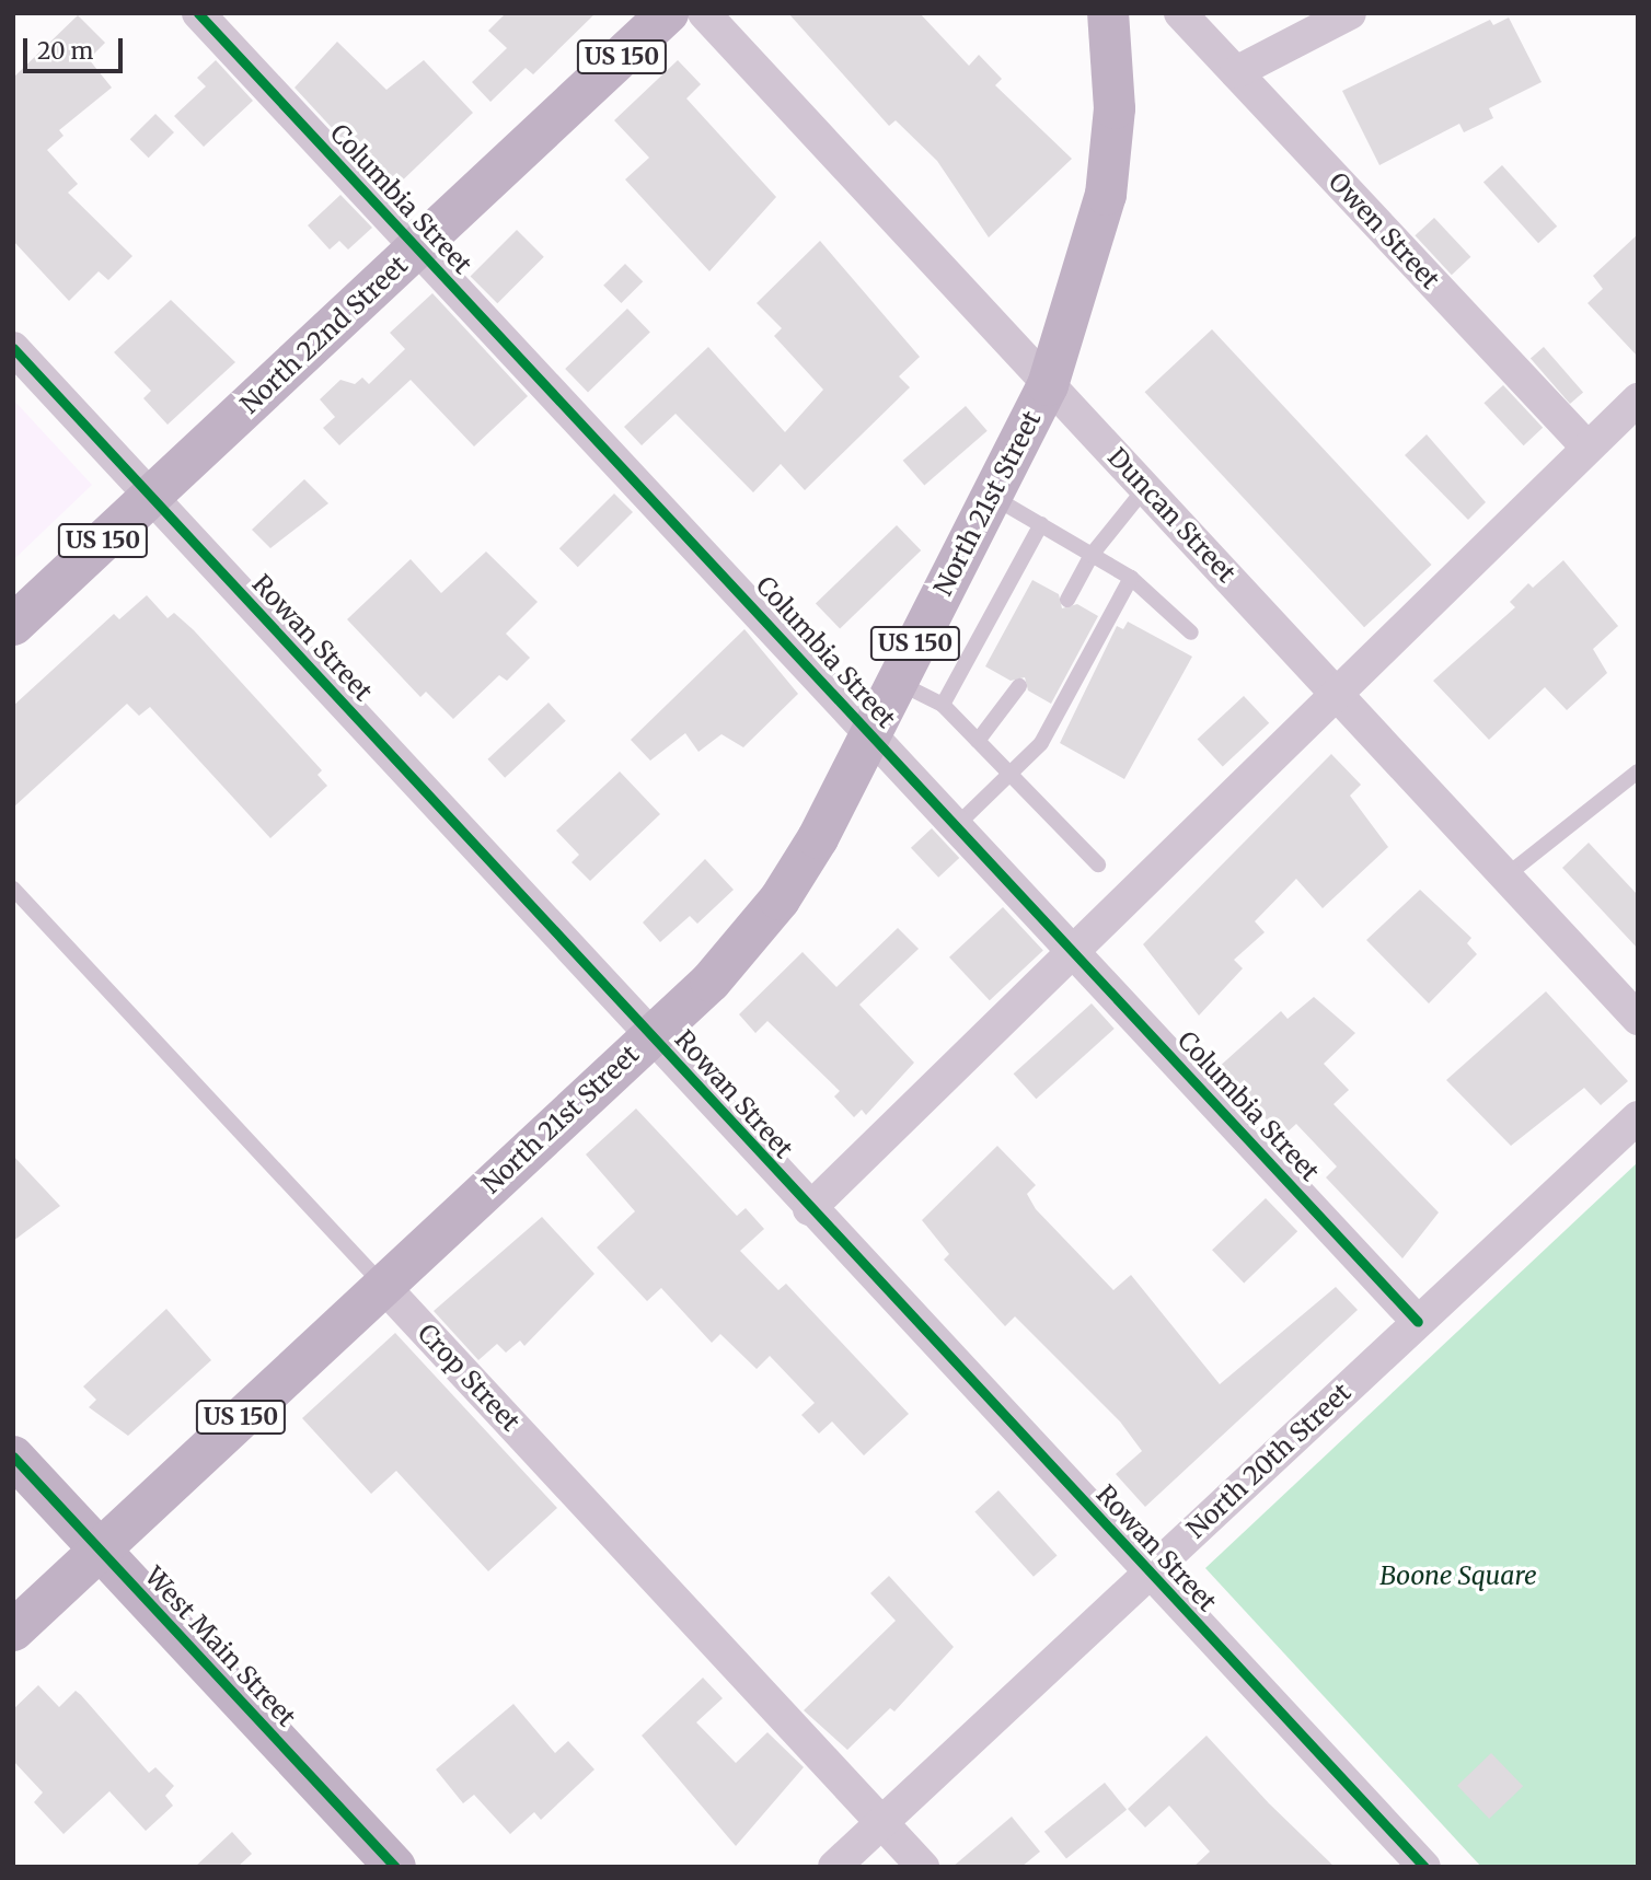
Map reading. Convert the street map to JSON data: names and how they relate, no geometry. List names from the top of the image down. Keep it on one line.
{"streets":{"main road":["US 150","North 22nd Street","North 21st Street","West Main Street"],"street":["Columbia Street","Owen Street","Duncan Street","Rowan Street","Crop Street","North 20th Street"]},"crossings":[["US 150","North 21st Street"],["US 150","West Main Street"],["Columbia Street","North 22nd Street"],["Columbia Street","North 21st Street"],["Columbia Street","North 20th Street"],["North 22nd Street","Rowan Street"],["North 21st Street","Duncan Street"],["North 21st Street","Rowan Street"],["North 21st Street","Crop Street"],["North 21st Street","West Main Street"],["Rowan Street","North 20th Street"],["Crop Street","North 20th Street"]],"parks":["Boone Square"],"scale_bar":"20 m"}
